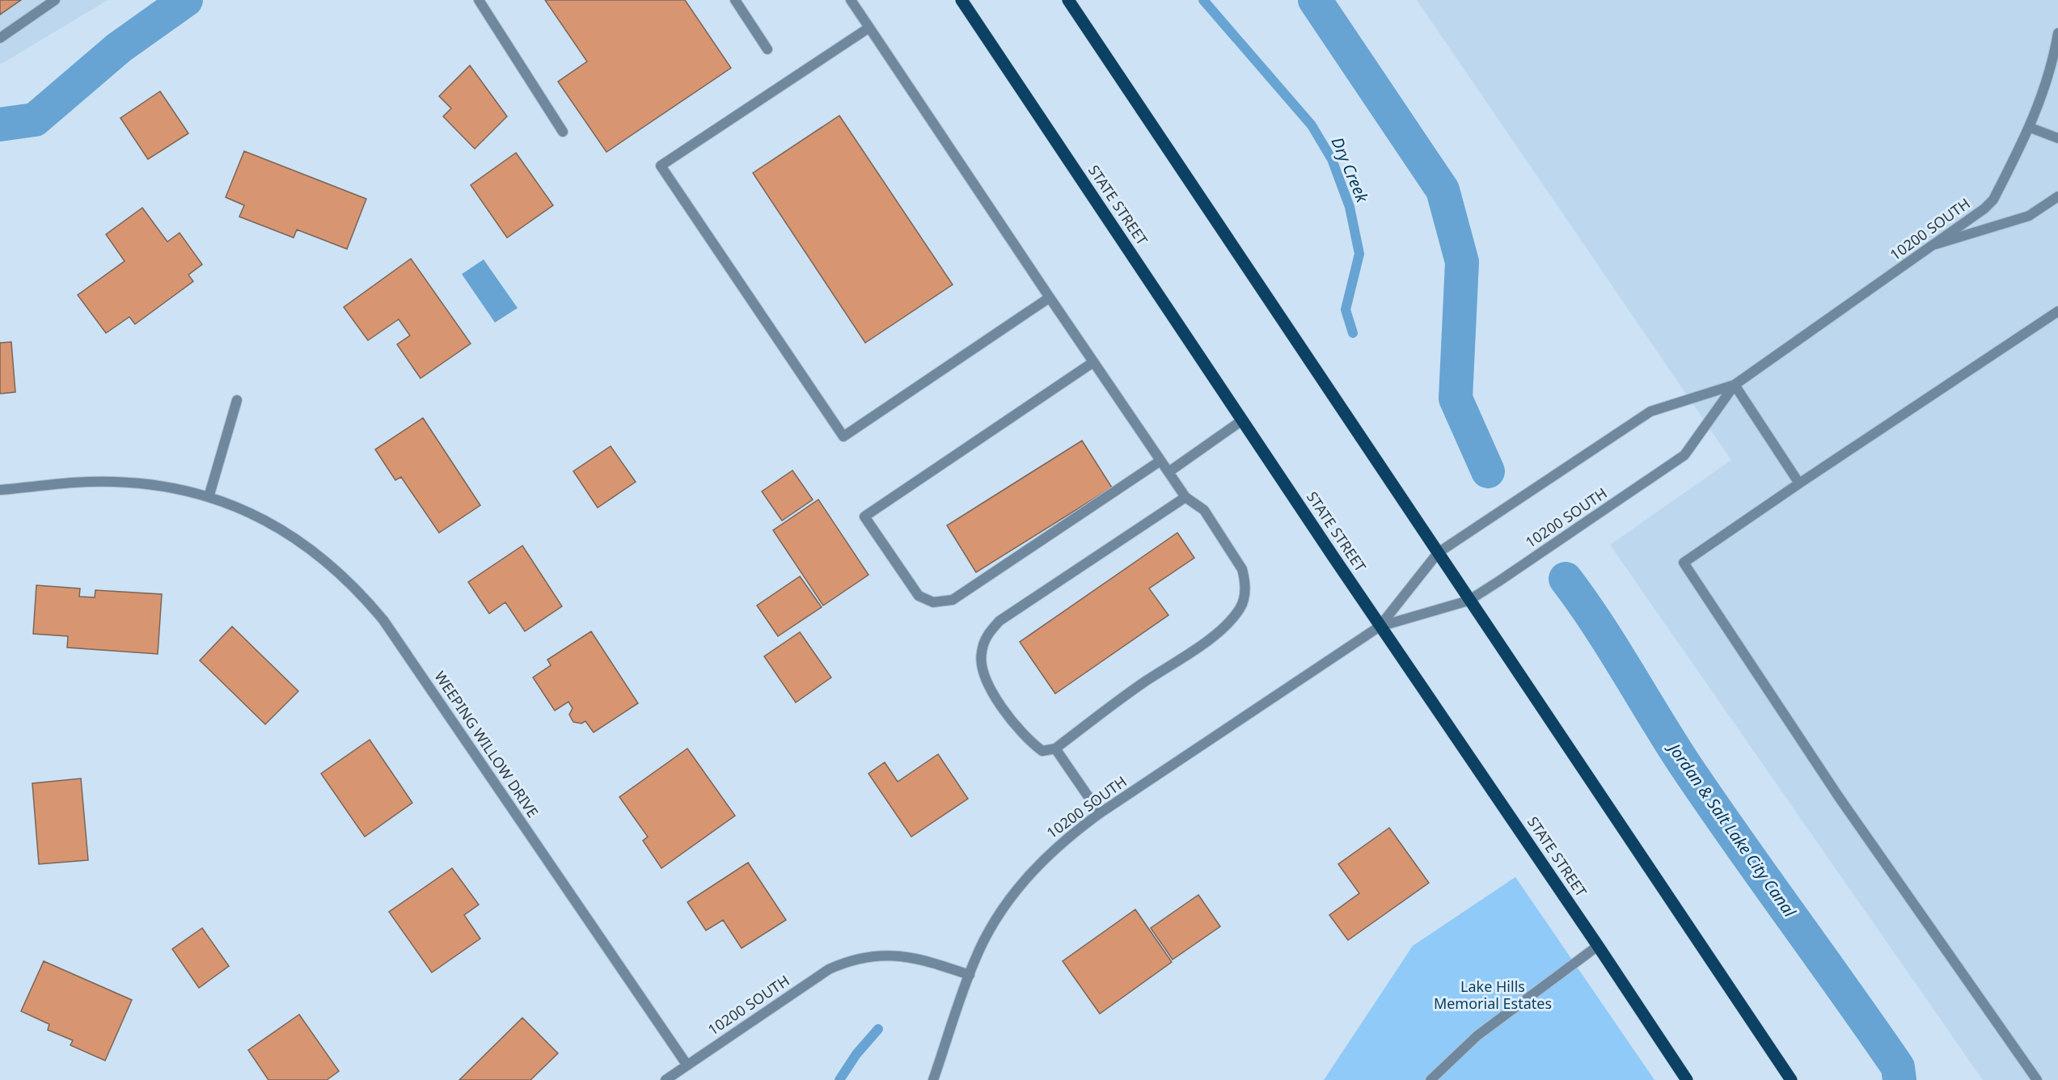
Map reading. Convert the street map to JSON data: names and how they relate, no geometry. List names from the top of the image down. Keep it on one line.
{"streets":{"main road":["STATE STREET"],"street":["10200 SOUTH","WEEPING WILLOW DRIVE"]},"crossings":[["STATE STREET","10200 SOUTH"],["10200 SOUTH","WEEPING WILLOW DRIVE"]],"water":["Dry Creek","Jordan & Salt Lake City Canal"],"parks":["Lake Hills Memorial Estates"]}
